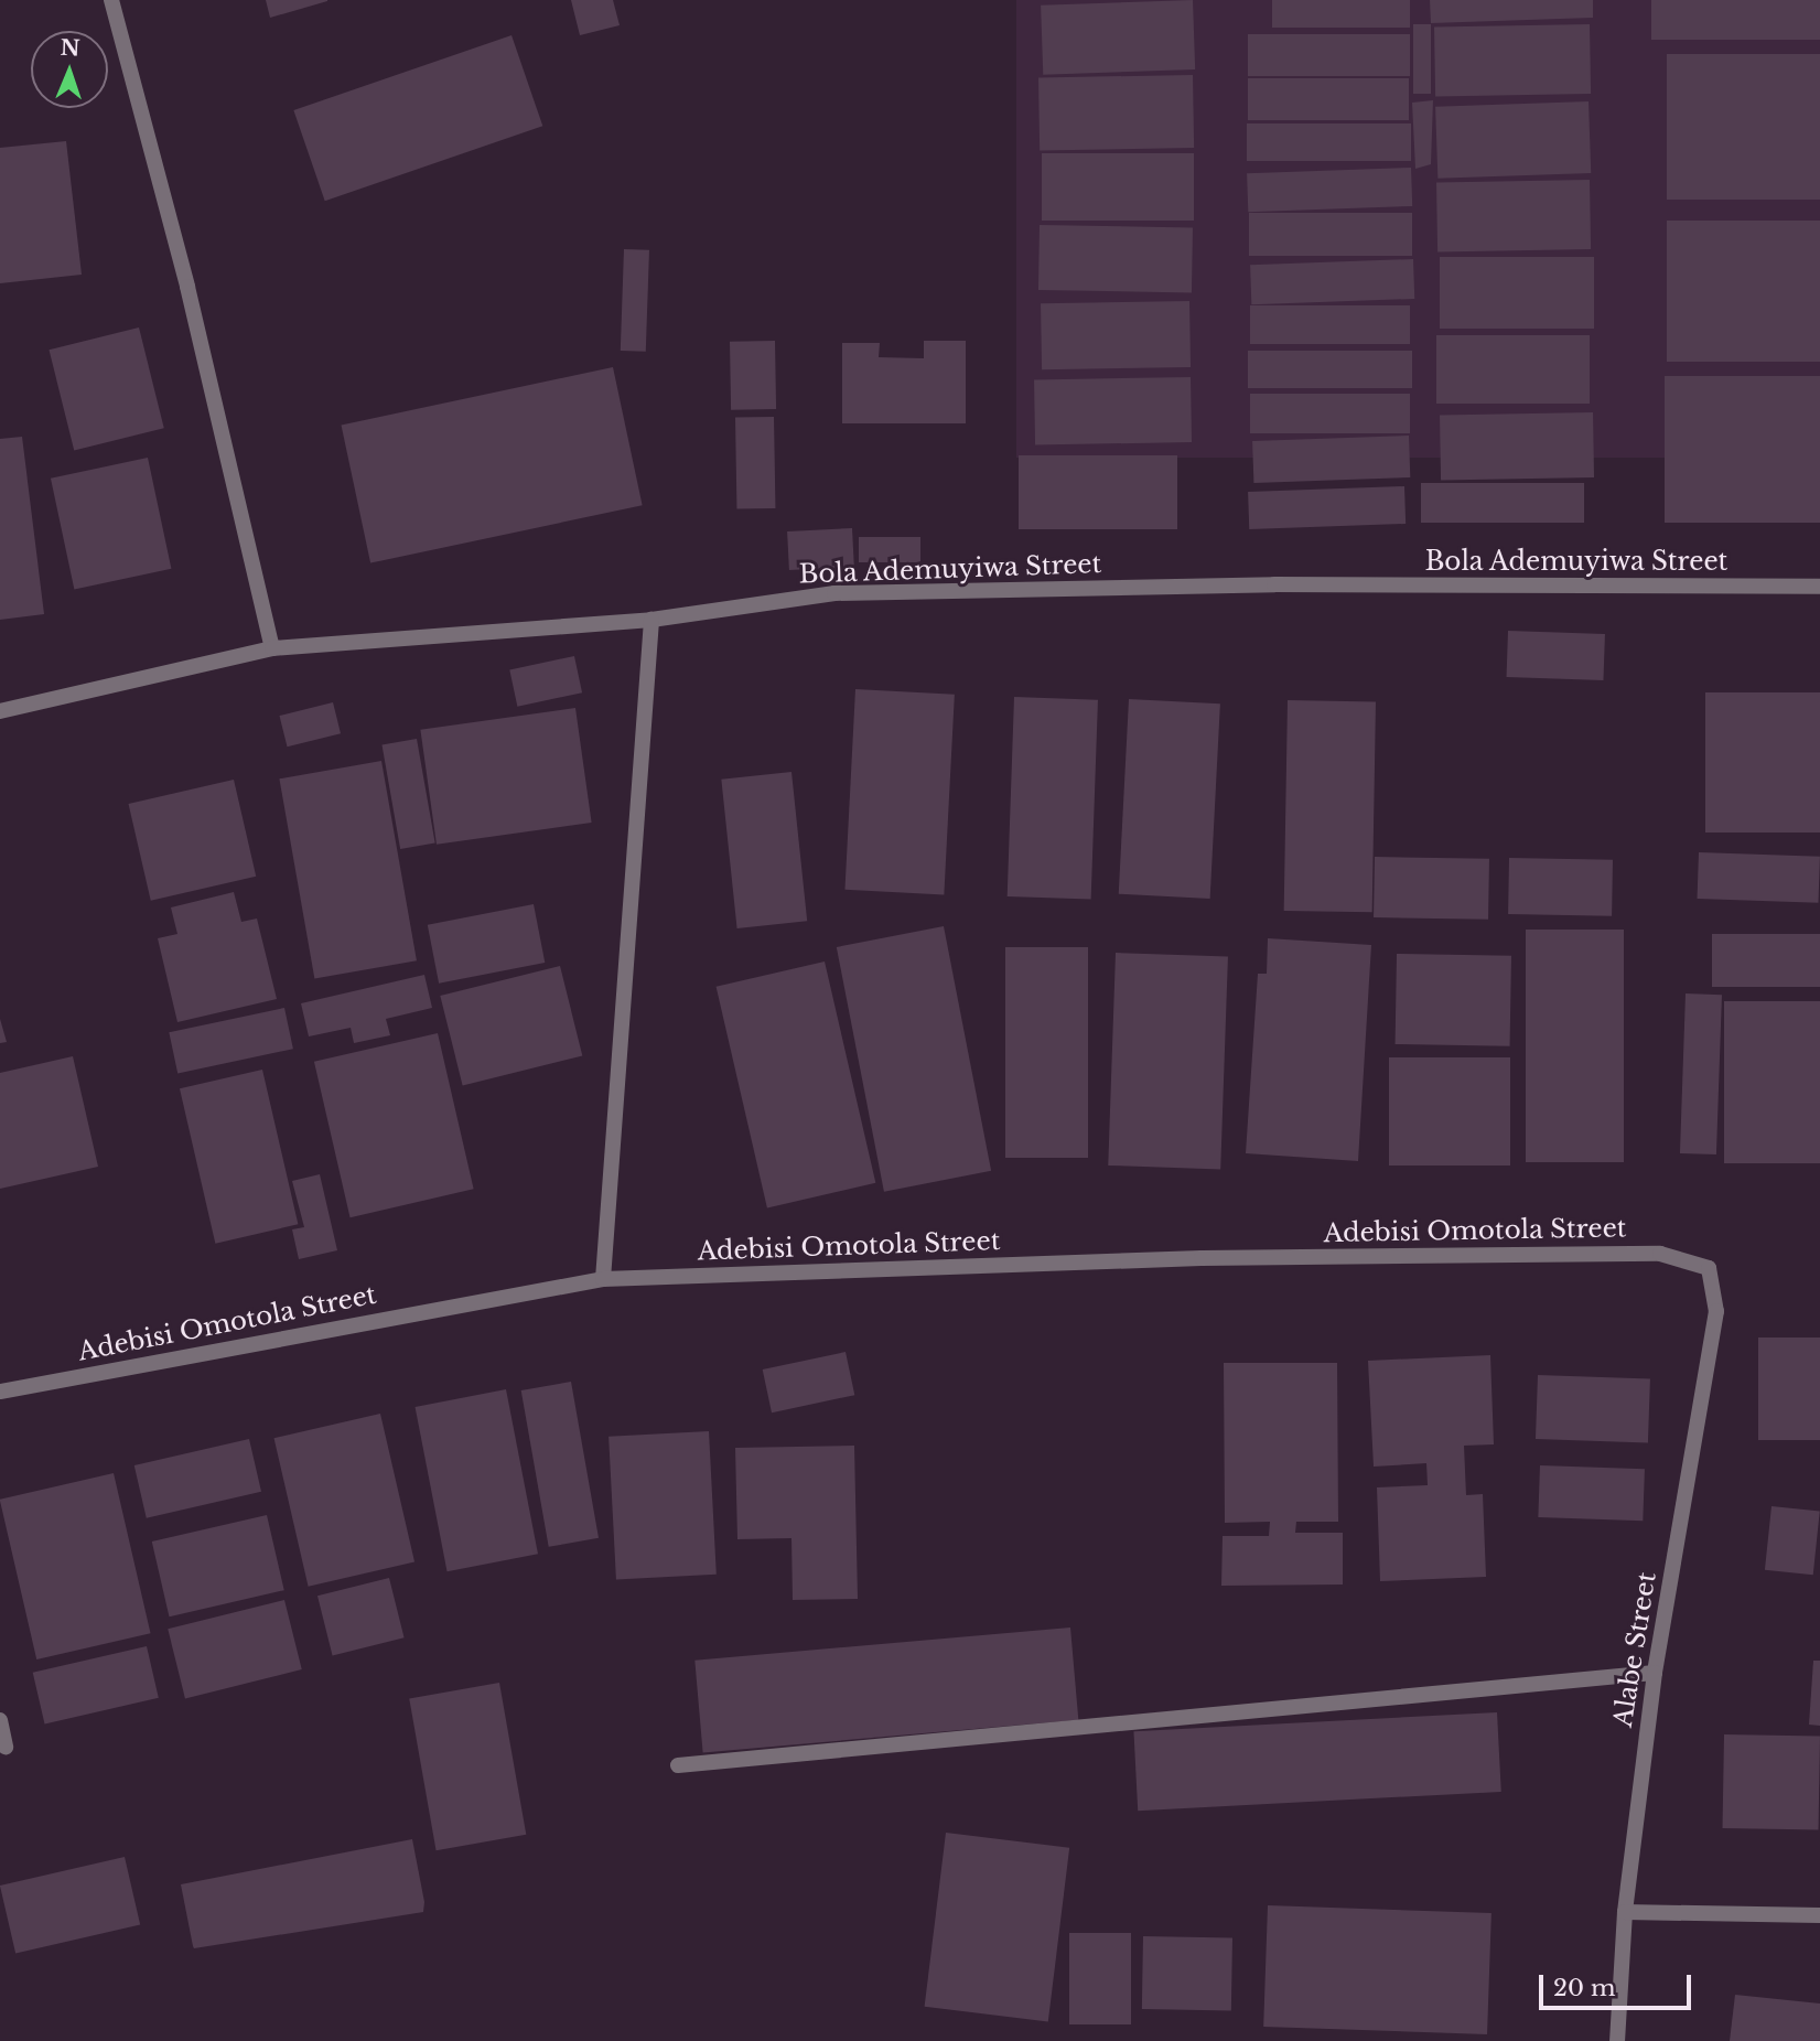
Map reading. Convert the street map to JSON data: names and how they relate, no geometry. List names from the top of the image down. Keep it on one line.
{"streets":{"street":["Bola Ademuyiwa Street","Adebisi Omotola Street","Alabe Street"]},"crossings":[["Adebisi Omotola Street","Alabe Street"]],"scale_bar":"20 m","north":"top"}
